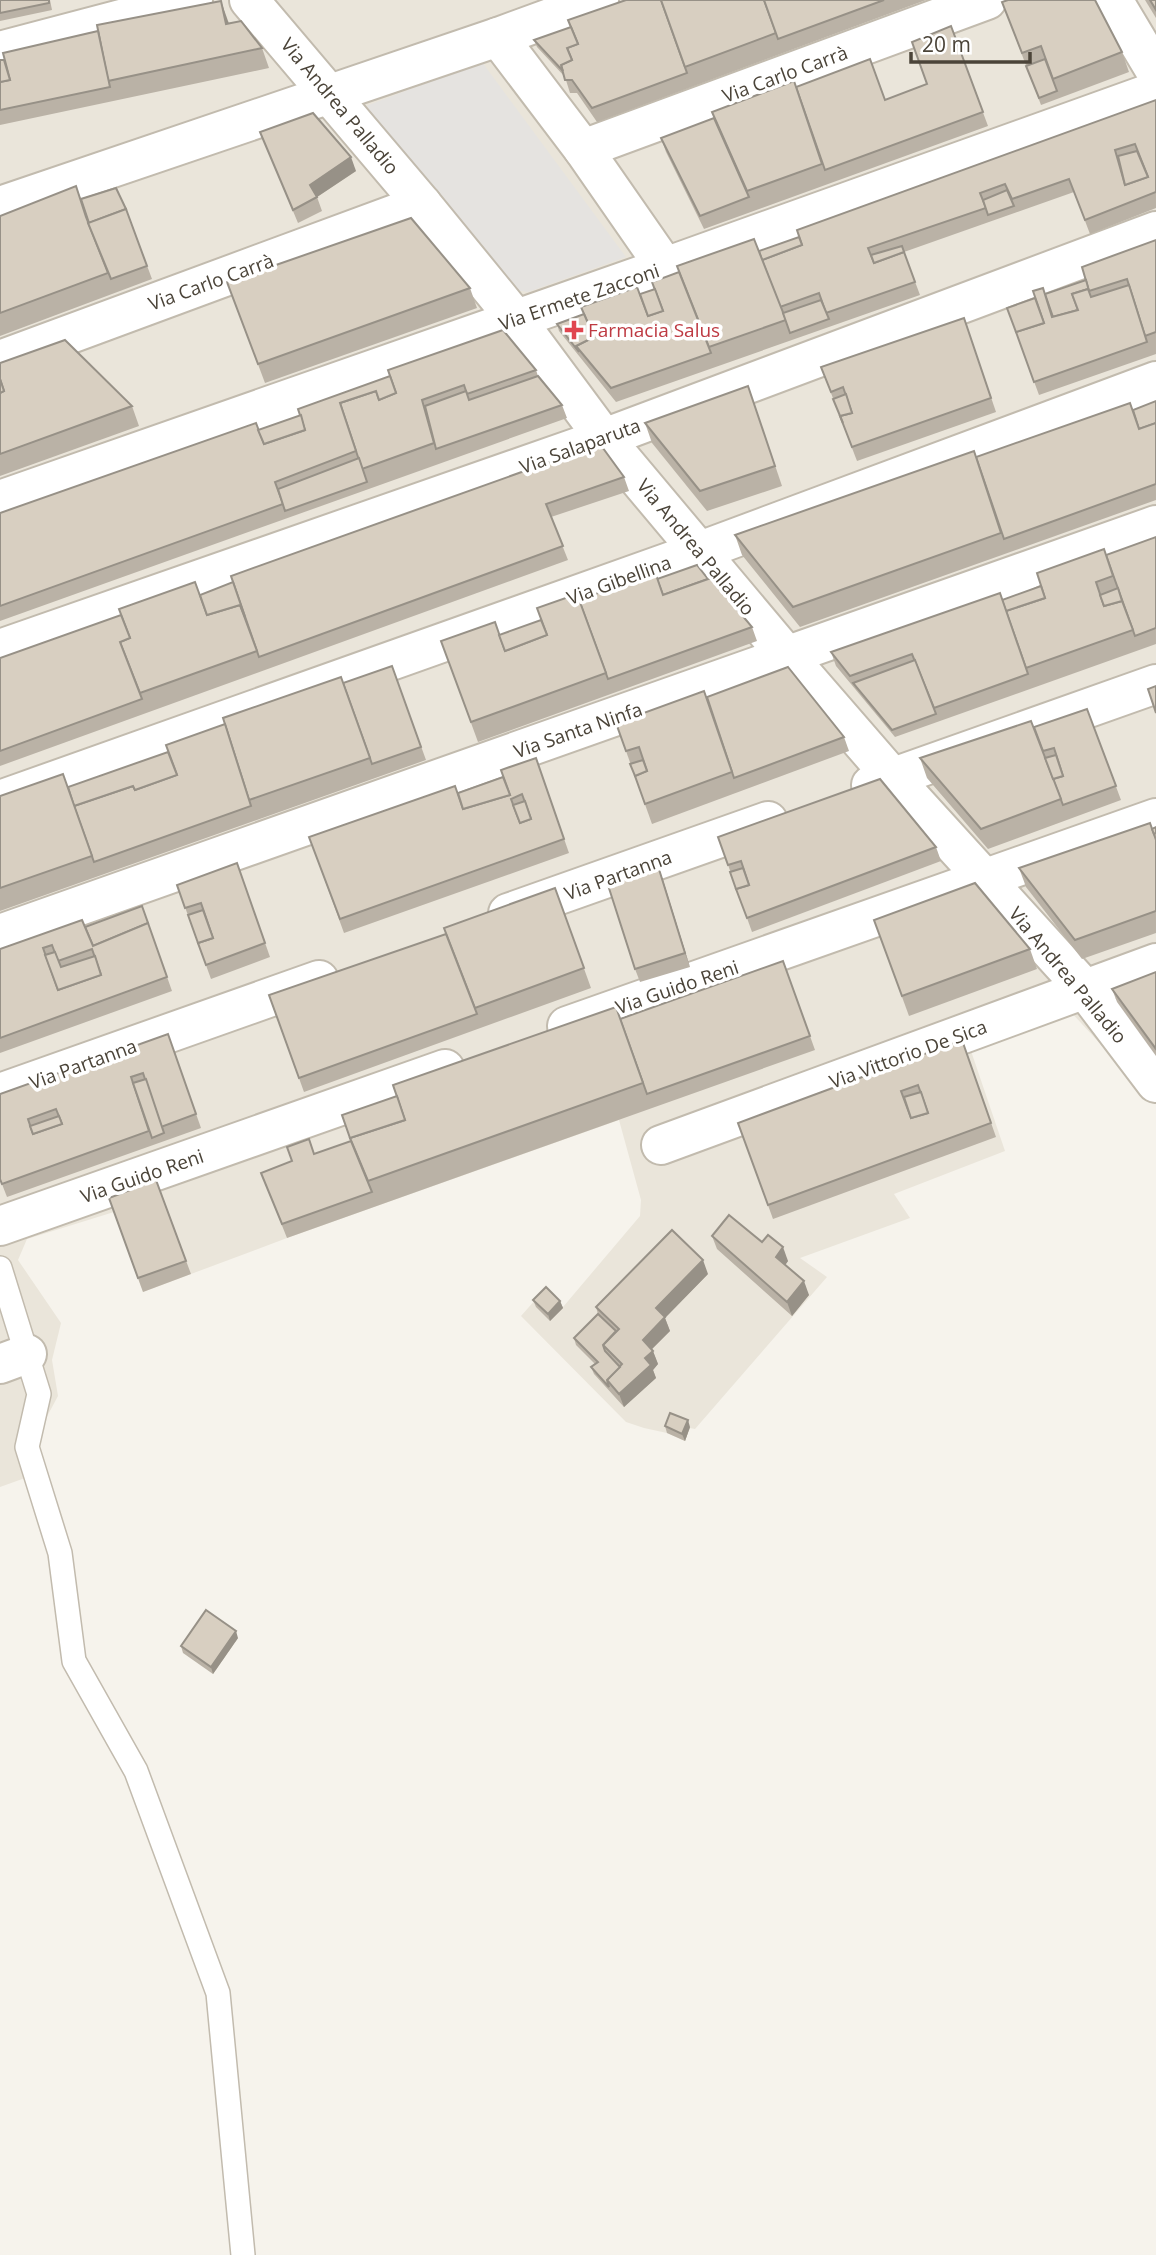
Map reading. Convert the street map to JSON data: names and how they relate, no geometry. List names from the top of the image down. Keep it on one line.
{"streets":{"street":["Via Carlo Carrà","Via Andrea Palladio","Via Ermete Zacconi","Via Salaparuta","Via Gibellina","Via Santa Ninfa","Via Partanna","Via Guido Reni","Via Vittorio De Sica"]},"crossings":[["Via Carlo Carrà","Via Andrea Palladio"],["Via Andrea Palladio","Via Ermete Zacconi"],["Via Andrea Palladio","Via Salaparuta"],["Via Andrea Palladio","Via Gibellina"],["Via Andrea Palladio","Via Santa Ninfa"],["Via Andrea Palladio","Via Guido Reni"],["Via Andrea Palladio","Via Vittorio De Sica"]],"places":{"health":["Farmacia Salus"]},"scale_bar":"20 m"}
